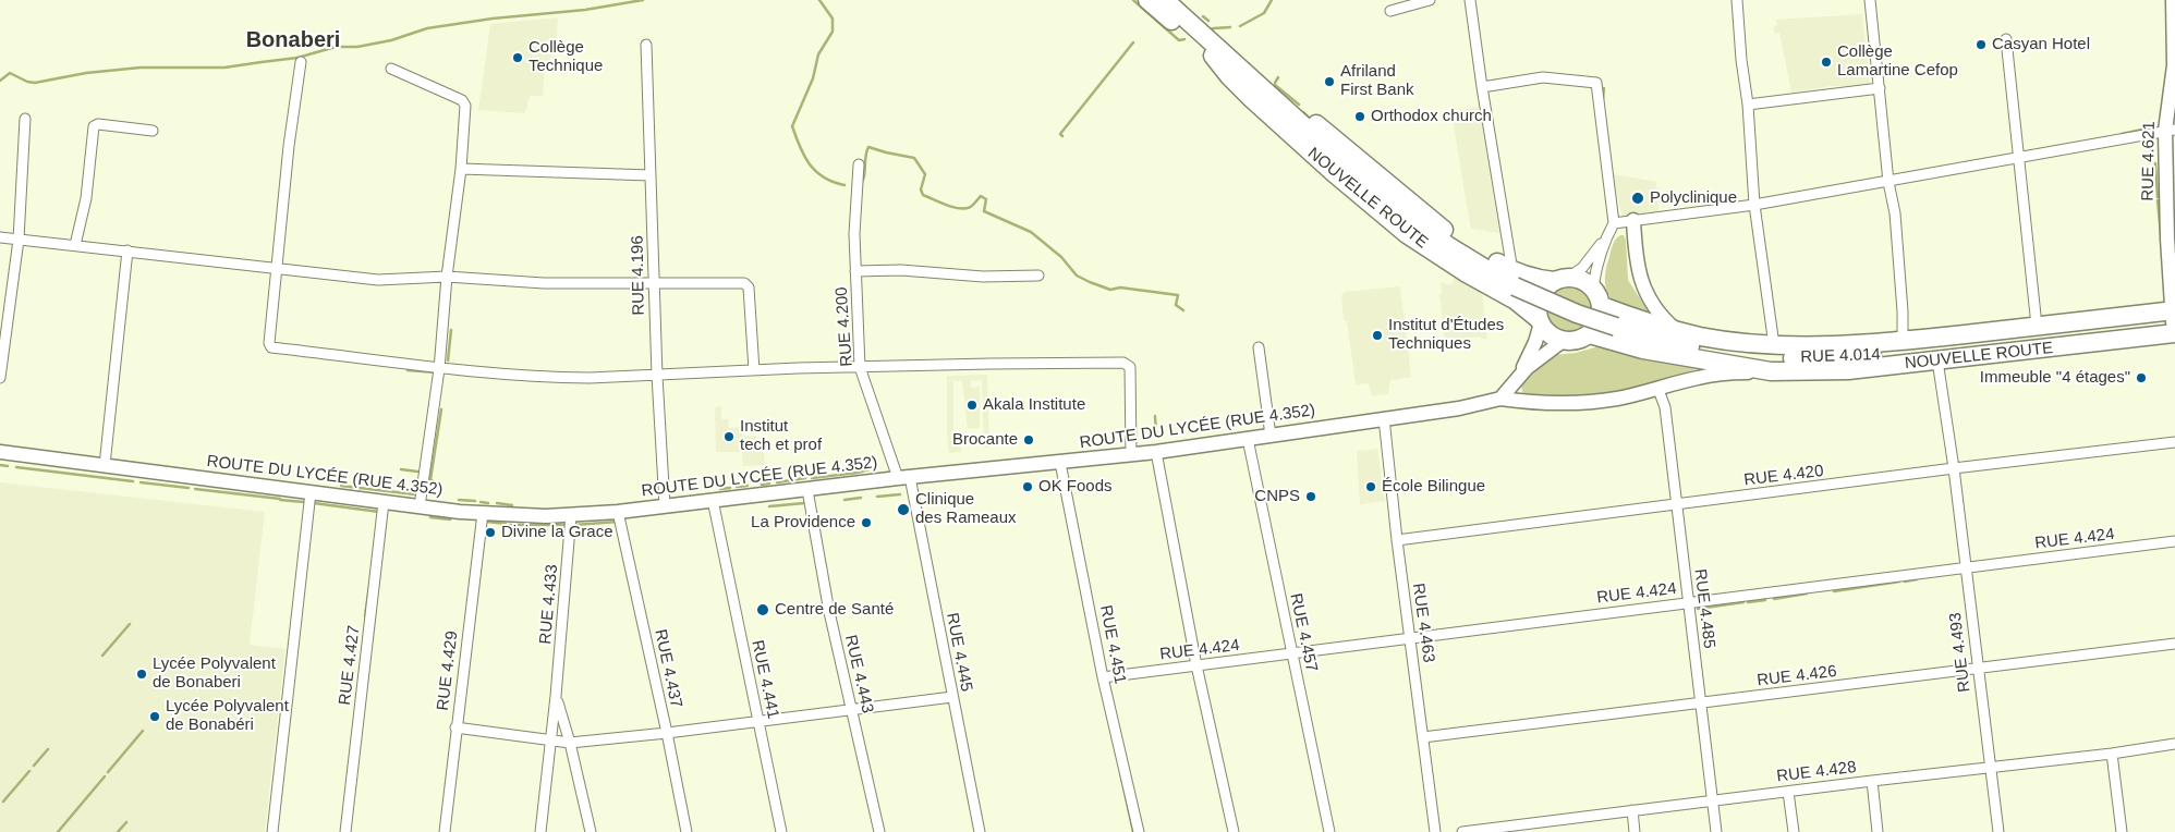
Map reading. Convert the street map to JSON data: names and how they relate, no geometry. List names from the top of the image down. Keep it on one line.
{"streets":{"highway":["NOUVELLE ROUTE","RUE 4.014"],"main road":["RUE 4.621","ROUTE DU LYCÉE (RUE 4.352)"],"street":["RUE 4.196","RUE 4.200","RUE 4.420","RUE 4.424","RUE 4.433","RUE 4.485","RUE 4.463","RUE 4.457","RUE 4.451","RUE 4.445","RUE 4.493","RUE 4.427","RUE 4.437","RUE 4.429","RUE 4.443","RUE 4.426","RUE 4.441","RUE 4.428"]},"crossings":[["RUE 4.621","NOUVELLE ROUTE"],["RUE 4.621","RUE 4.014"],["NOUVELLE ROUTE","RUE 4.014"],["NOUVELLE ROUTE","RUE 4.493"],["RUE 4.196","ROUTE DU LYCÉE (RUE 4.352)"],["RUE 4.200","ROUTE DU LYCÉE (RUE 4.352)"],["RUE 4.200","RUE 4.445"],["ROUTE DU LYCÉE (RUE 4.352)","RUE 4.433"],["ROUTE DU LYCÉE (RUE 4.352)","RUE 4.463"],["ROUTE DU LYCÉE (RUE 4.352)","RUE 4.457"],["ROUTE DU LYCÉE (RUE 4.352)","RUE 4.451"],["ROUTE DU LYCÉE (RUE 4.352)","RUE 4.445"],["ROUTE DU LYCÉE (RUE 4.352)","RUE 4.427"],["ROUTE DU LYCÉE (RUE 4.352)","RUE 4.437"],["ROUTE DU LYCÉE (RUE 4.352)","RUE 4.429"],["ROUTE DU LYCÉE (RUE 4.352)","RUE 4.443"],["ROUTE DU LYCÉE (RUE 4.352)","RUE 4.441"],["RUE 4.420","RUE 4.485"],["RUE 4.420","RUE 4.463"],["RUE 4.420","RUE 4.493"],["RUE 4.424","RUE 4.485"],["RUE 4.424","RUE 4.463"],["RUE 4.424","RUE 4.457"],["RUE 4.424","RUE 4.451"],["RUE 4.424","RUE 4.493"],["RUE 4.485","RUE 4.426"],["RUE 4.485","RUE 4.428"],["RUE 4.463","RUE 4.426"],["RUE 4.493","RUE 4.426"],["RUE 4.493","RUE 4.428"]],"districts":["Bonaberi"],"places":["Casyan Hotel","Collège Technique","Collège Lamartine Cefop","Afriland First Bank","Orthodox church","Polyclinique","Institut d'Études Techniques","Immeuble \"4 étages\"","Akala Institute","Institut tech et prof","Brocante","OK Foods","École Bilingue","CNPS","Clinique des Rameaux","La Providence","Divine la Grace","Centre de Santé","Lycée Polyvalent de Bonaberi","Lycée Polyvalent de Bonabéri"]}
